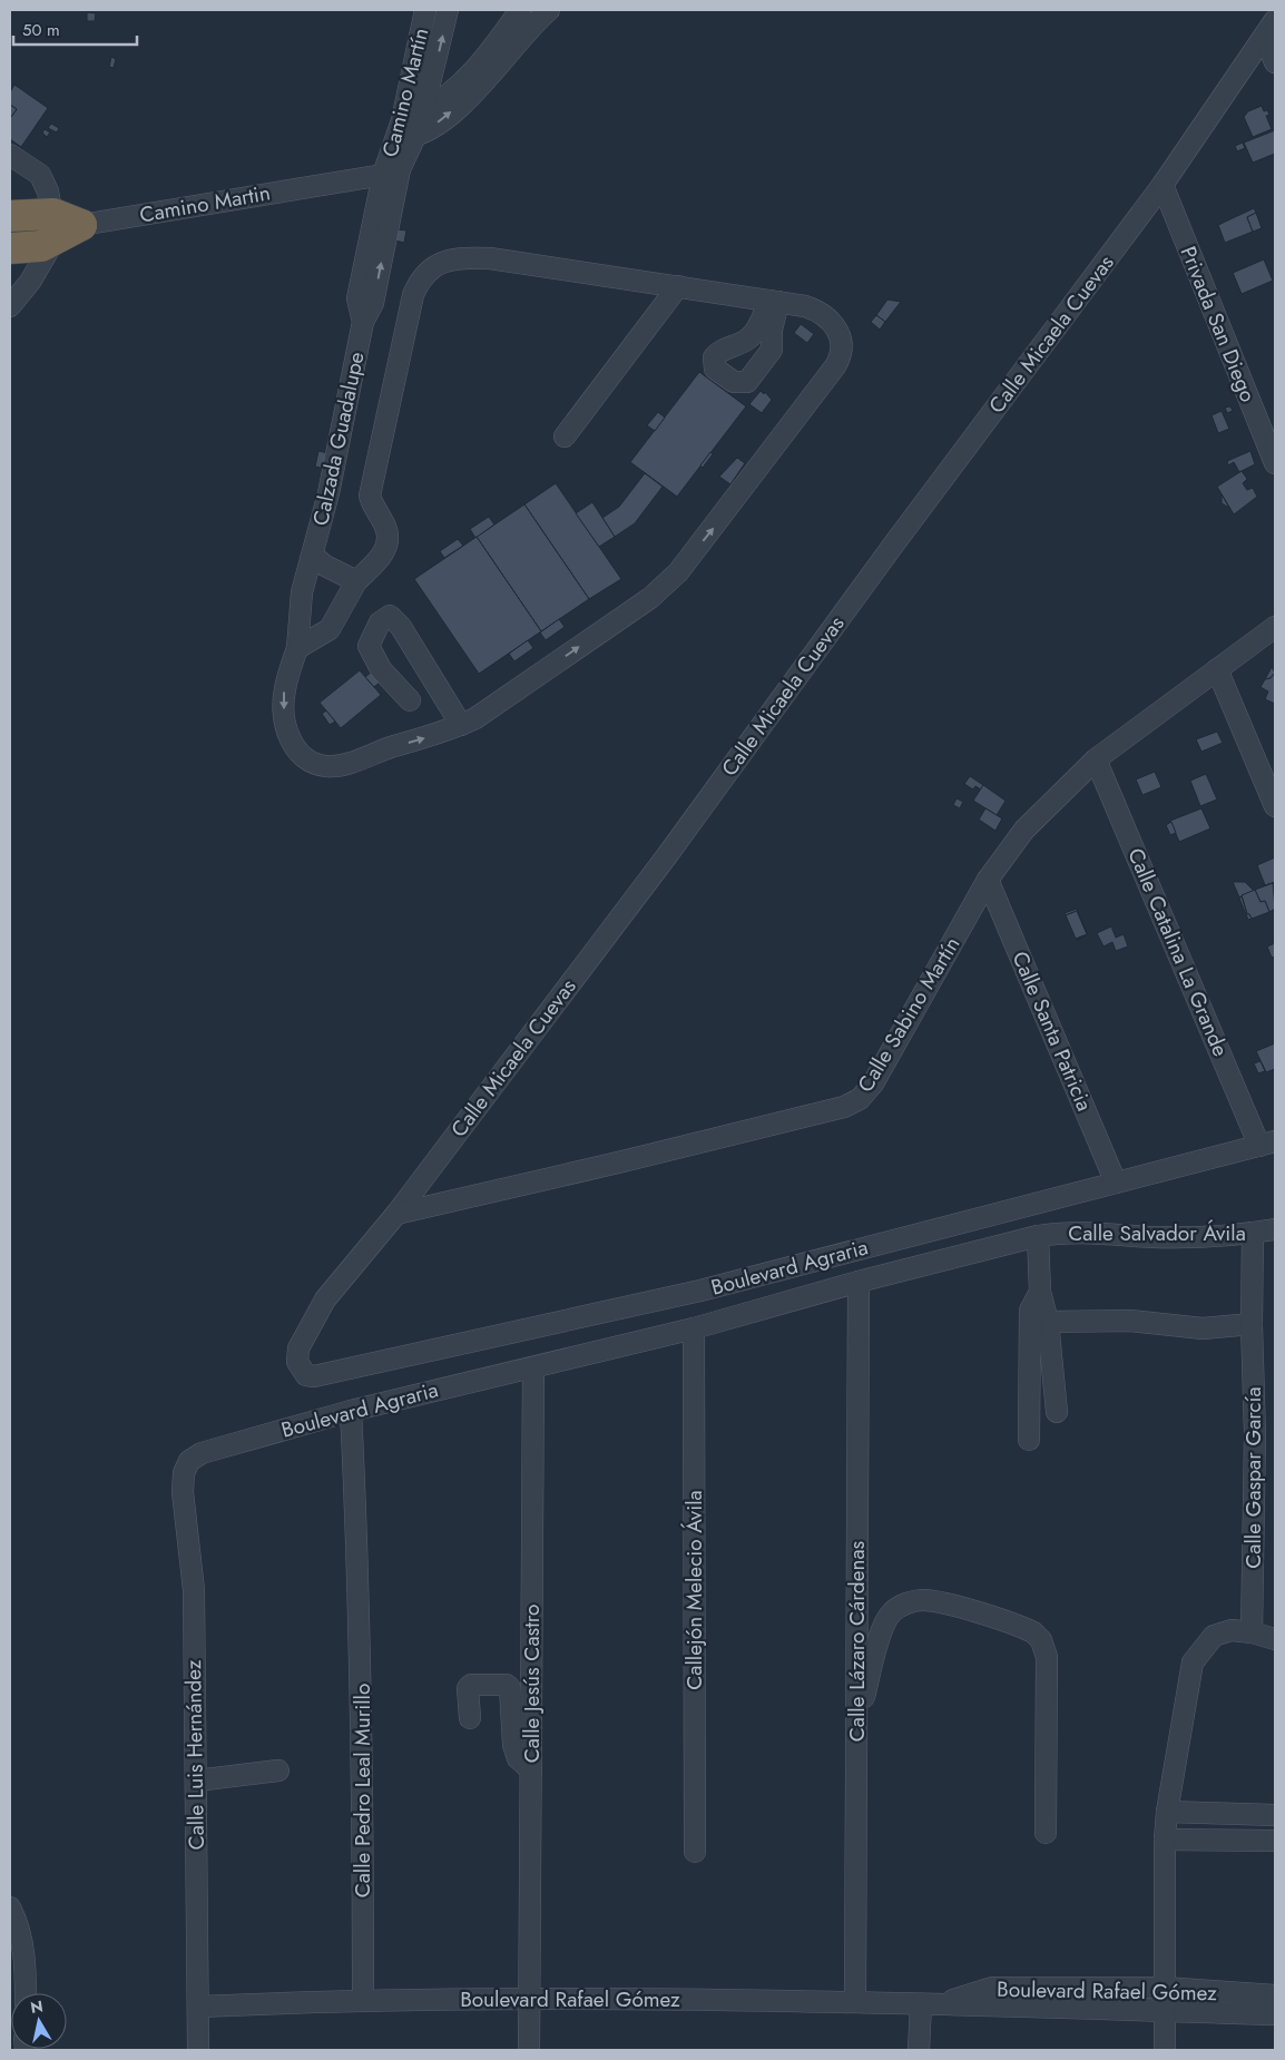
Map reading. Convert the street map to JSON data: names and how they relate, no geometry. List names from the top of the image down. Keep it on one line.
{"streets":{"street":["Camino Martín","Camino Martin","Privada San Diego","Calle Micaela Cuevas","Calzada Guadalupe","Calle Catalina La Grande","Calle Sabino Martín","Calle Santa Patricia","Calle Salvador Ávila","Boulevard Agraria","Calle Gaspar García","Callejón Melecio Ávila","Calle Lázaro Cárdenas","Calle Jesús Castro","Calle Luis Hernández","Calle Pedro Leal Murillo","Boulevard Rafael Gómez"]},"crossings":[["Camino Martín","Camino Martin"],["Camino Martín","Calzada Guadalupe"],["Camino Martin","Calzada Guadalupe"],["Privada San Diego","Calle Micaela Cuevas"],["Calle Micaela Cuevas","Calle Sabino Martín"],["Calle Micaela Cuevas","Boulevard Agraria"],["Calle Catalina La Grande","Calle Sabino Martín"],["Calle Catalina La Grande","Boulevard Agraria"],["Calle Sabino Martín","Calle Santa Patricia"],["Calle Santa Patricia","Boulevard Agraria"],["Calle Salvador Ávila","Boulevard Agraria"],["Calle Salvador Ávila","Calle Gaspar García"],["Calle Salvador Ávila","Calle Lázaro Cárdenas"],["Boulevard Agraria","Callejón Melecio Ávila"],["Boulevard Agraria","Calle Lázaro Cárdenas"],["Boulevard Agraria","Calle Jesús Castro"],["Boulevard Agraria","Calle Luis Hernández"],["Boulevard Agraria","Calle Pedro Leal Murillo"],["Calle Lázaro Cárdenas","Boulevard Rafael Gómez"],["Calle Jesús Castro","Boulevard Rafael Gómez"],["Calle Luis Hernández","Boulevard Rafael Gómez"],["Calle Pedro Leal Murillo","Boulevard Rafael Gómez"]],"scale_bar":"50 m","north":"top"}
